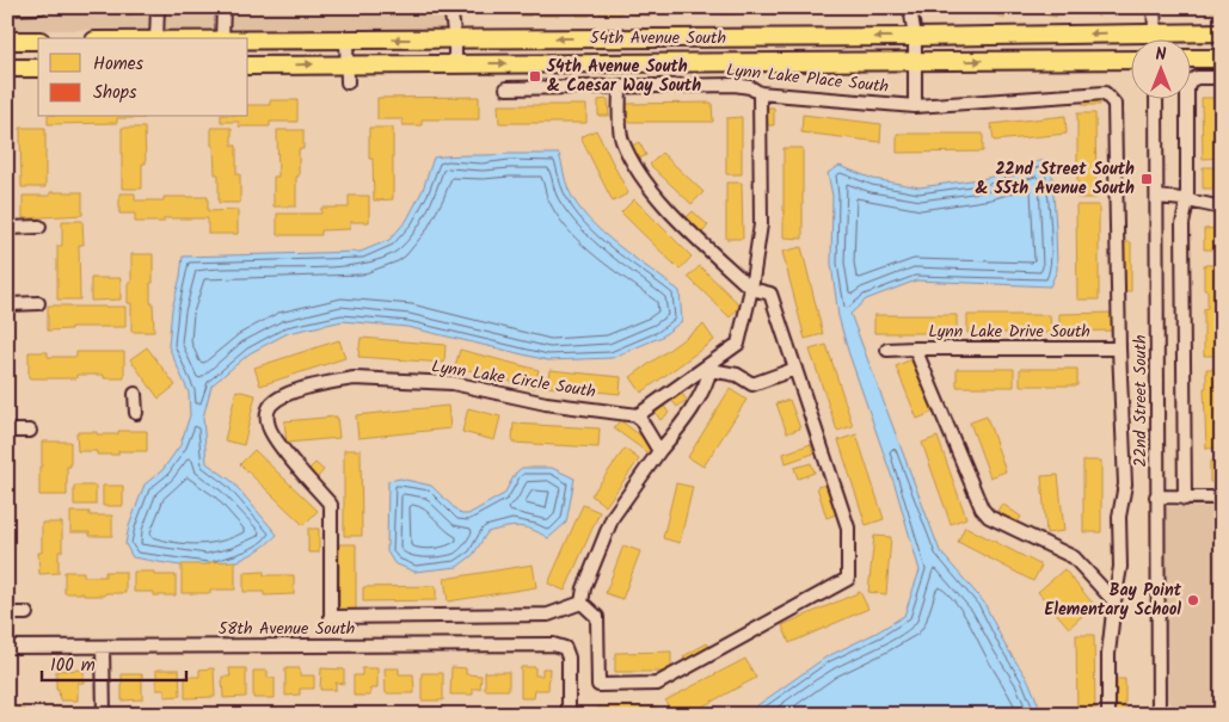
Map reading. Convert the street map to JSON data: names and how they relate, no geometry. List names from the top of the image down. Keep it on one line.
{"streets":{"main road":["54th Avenue South"],"street":["Lynn Lake Place South","Lynn Lake Drive South","Lynn Lake Circle South","22nd Street South","58th Avenue South"]},"crossings":[["Lynn Lake Place South","Lynn Lake Drive South"]],"places":{"transit":["54th Avenue South & Caesar Way South","22nd Street South & 55th Avenue South"],"other":["Bay Point Elementary School"]},"legend":["Homes","Shops"],"scale_bar":"100 m","north":"top"}
